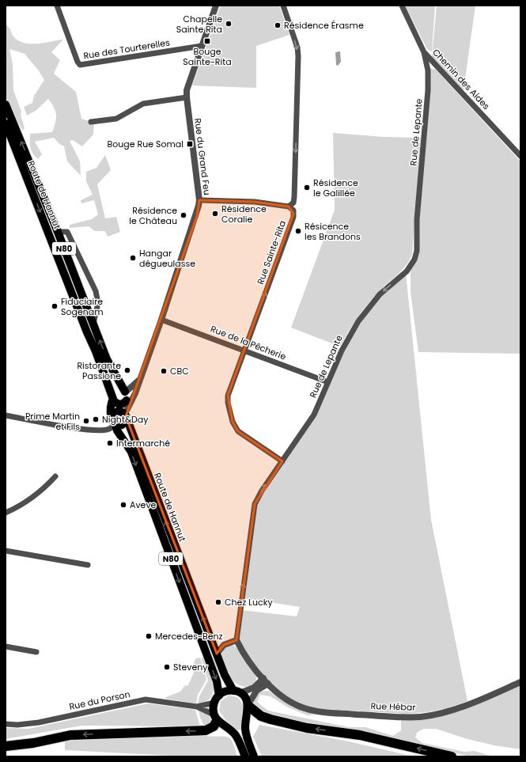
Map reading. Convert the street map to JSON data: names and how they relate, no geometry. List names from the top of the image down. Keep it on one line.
{"streets":{"main road":["Route de Hannut","N80"],"street":["Rue des Tourterelles","Chemin des Aides","Rue de Lepante","Rue du Grand Feu","Rue Sainte-Rita","Rue de la Pêcherie","Rue du Porson","Rue Hébar"]},"crossings":[["Rue des Tourterelles","Rue du Grand Feu"],["Chemin des Aides","Rue de Lepante"],["Rue de Lepante","Rue Sainte-Rita"],["Rue de Lepante","Rue de la Pêcherie"],["Rue du Grand Feu","Route de Hannut"],["Rue du Grand Feu","Rue de la Pêcherie"],["Rue Sainte-Rita","Rue de la Pêcherie"]],"one_way":["Rue Sainte-Rita"],"places":{"other":["Chapelle Sainte Rita","Résidence Érasme","Résidence le Galillée","Résidence Coralie","Résidence le Château","Résicence les Brandons","Hangar dégueulasse","Fiduciaire Sogenam","Ristorante Passione","CBC","Night&Day","Prime Martin et Fils","Intermarché","Aveve","Chez Lucky","Mercedes-Benz","Steveny"],"transit":["Bouge Sainte-Rita","Bouge Rue Somal"]}}
